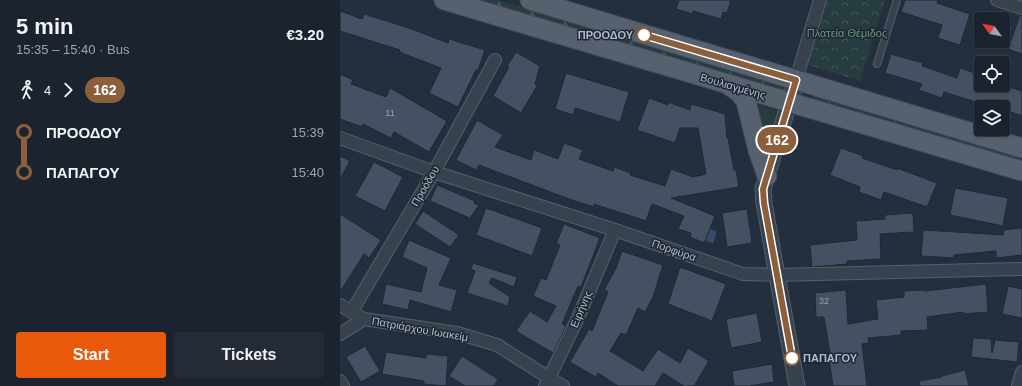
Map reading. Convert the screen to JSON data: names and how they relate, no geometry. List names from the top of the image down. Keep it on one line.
{"streets":{"main road":["Βουλιαγμένης"],"street":["Προόδου","Πορφύρα","Ειρήνης","Πατριάρχου Ιωακείμ"]},"crossings":[["Προόδου","Πορφύρα"],["Προόδου","Πατριάρχου Ιωακείμ"],["Πορφύρα","Ειρήνης"],["Ειρήνης","Πατριάρχου Ιωακείμ"]],"parks":["Πλατεία Θέμιδος"],"places":["ΠΡΟΟΔΟΥ","ΠΑΠΑΓΟΥ"],"lines":["bus line 162"],"house_numbers":["11","32"],"north":"top left","page":{"heading":["5 min","15:35 – 15:40 · Bus","€3.20"],"on_map":"162","legs":["4","162"],"list":[{"name":"ΠΡΟΟΔΟΥ","value":"15:39"},{"name":"ΠΑΠΑΓΟΥ","value":"15:40"}],"buttons":["Start","Tickets"]}}
